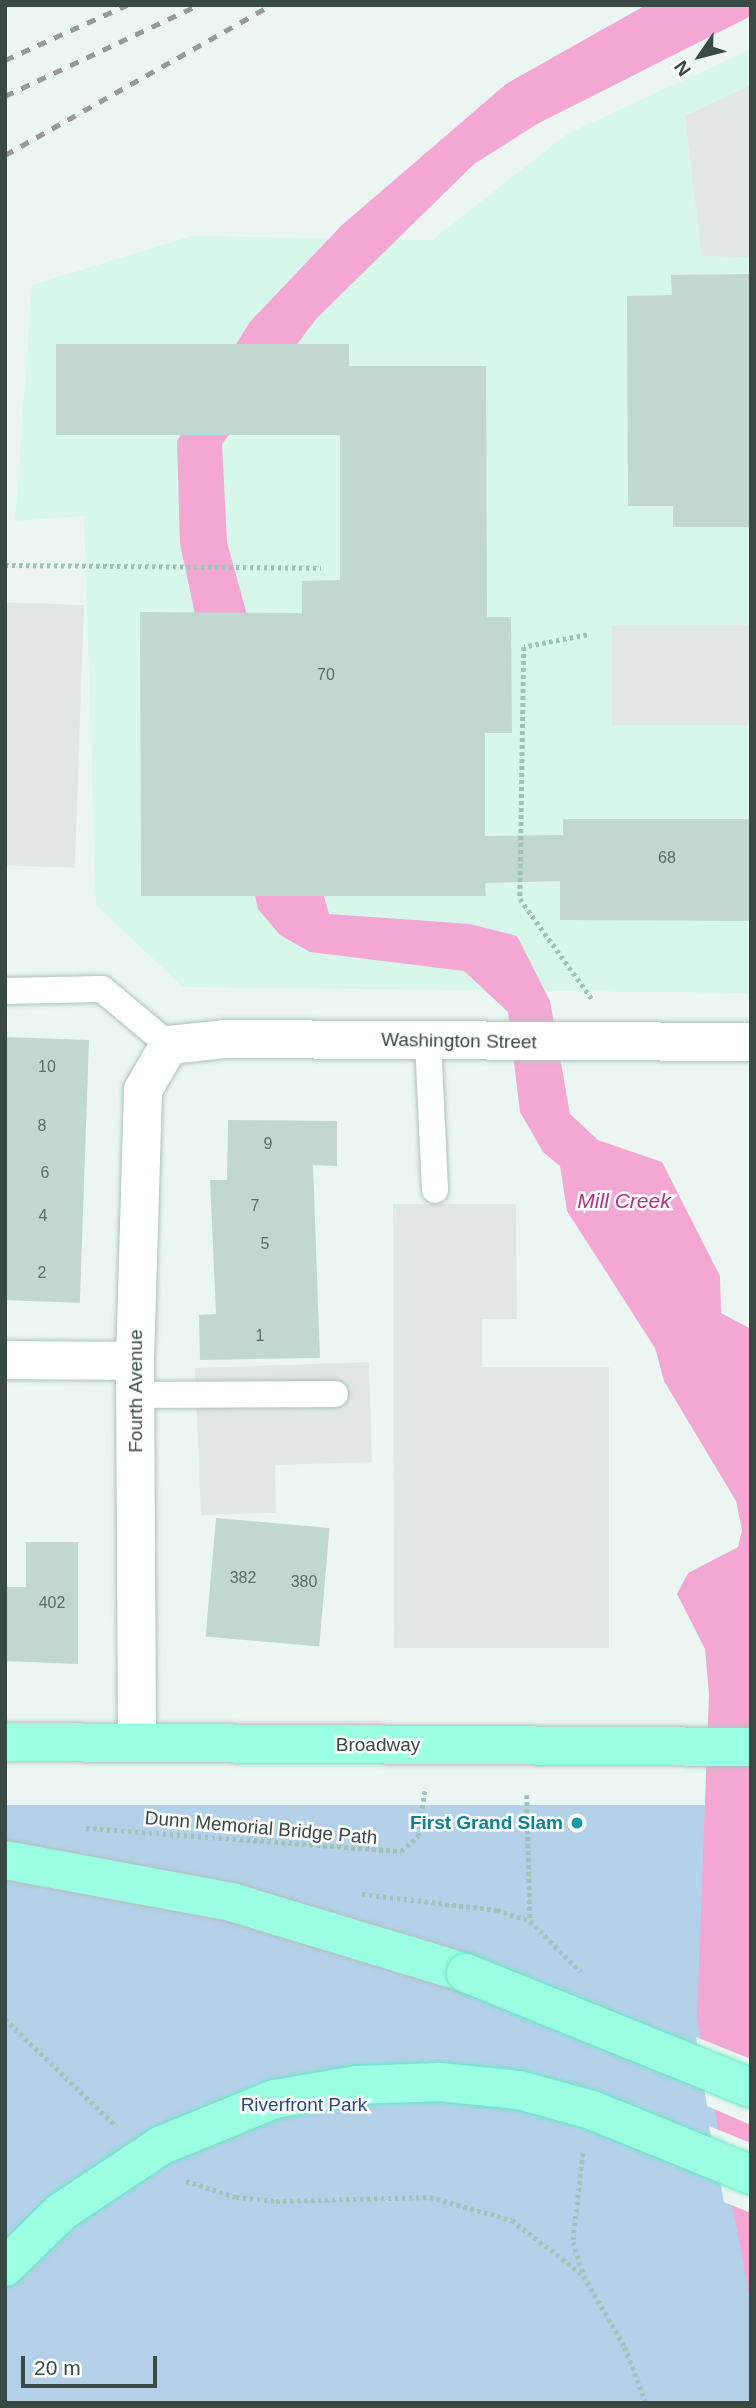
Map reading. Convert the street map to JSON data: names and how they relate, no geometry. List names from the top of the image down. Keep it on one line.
{"streets":{"main road":["Broadway"],"street":["Washington Street","Fourth Avenue"],"path":["Dunn Memorial Bridge Path"]},"crossings":[["Washington Street","Fourth Avenue"],["Fourth Avenue","Broadway"],["Broadway","Dunn Memorial Bridge Path"]],"water":["Mill Creek"],"parks":["Riverfront Park"],"places":["First Grand Slam"],"house_numbers":["70","68","10","8","9","6","7","4","5","2","1","382","380","402"],"scale_bar":"20 m","north":"bottom left"}
